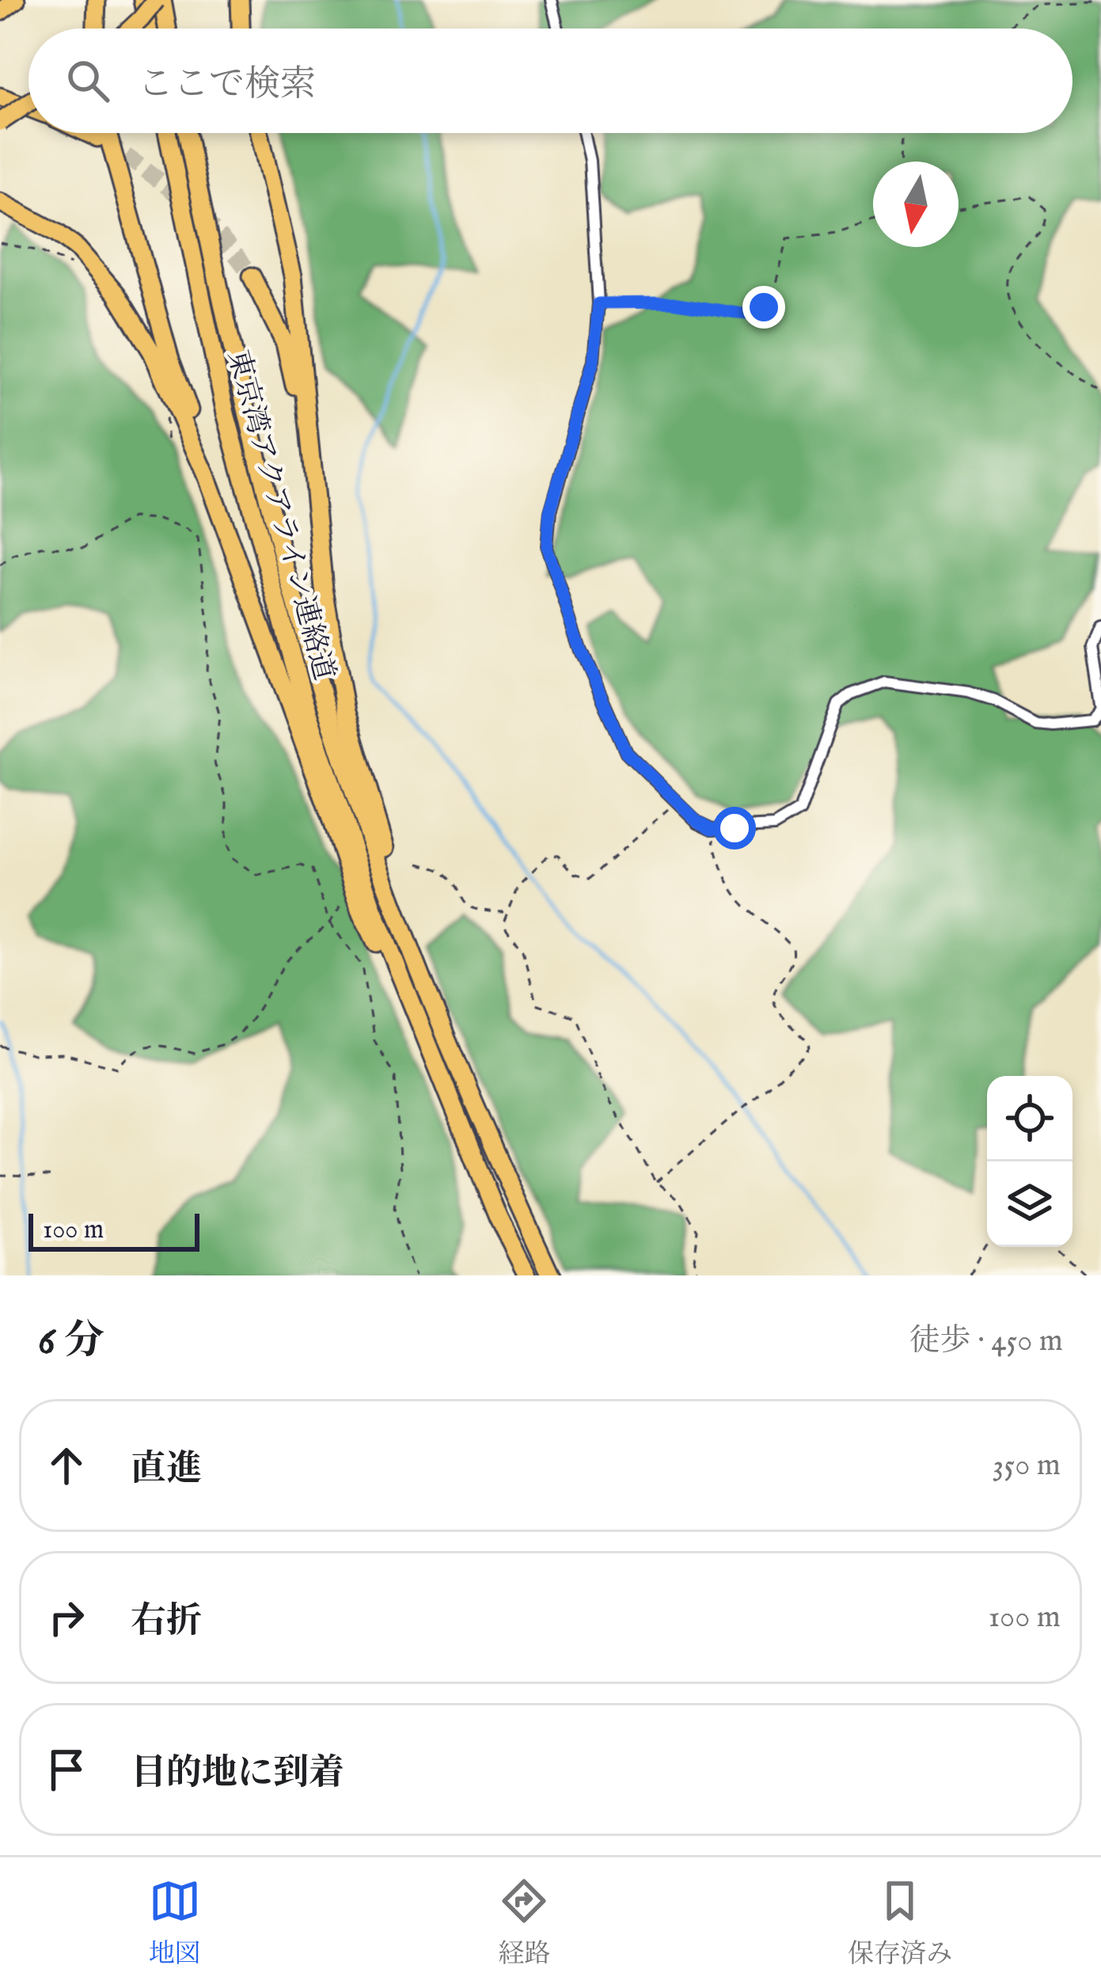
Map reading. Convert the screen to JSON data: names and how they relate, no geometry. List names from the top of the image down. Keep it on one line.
{"streets":{"highway":["東京湾アクアライン連絡道"]},"scale_bar":"100 m","north":"bottom","page":{"search":"ここで検索","scale":"100 m","heading":["6 分","徒歩 · 450 m"],"list":[["直進","350 m"],["右折","100 m"],"目的地に到着"],"nav":["地図","経路","保存済み"]}}
